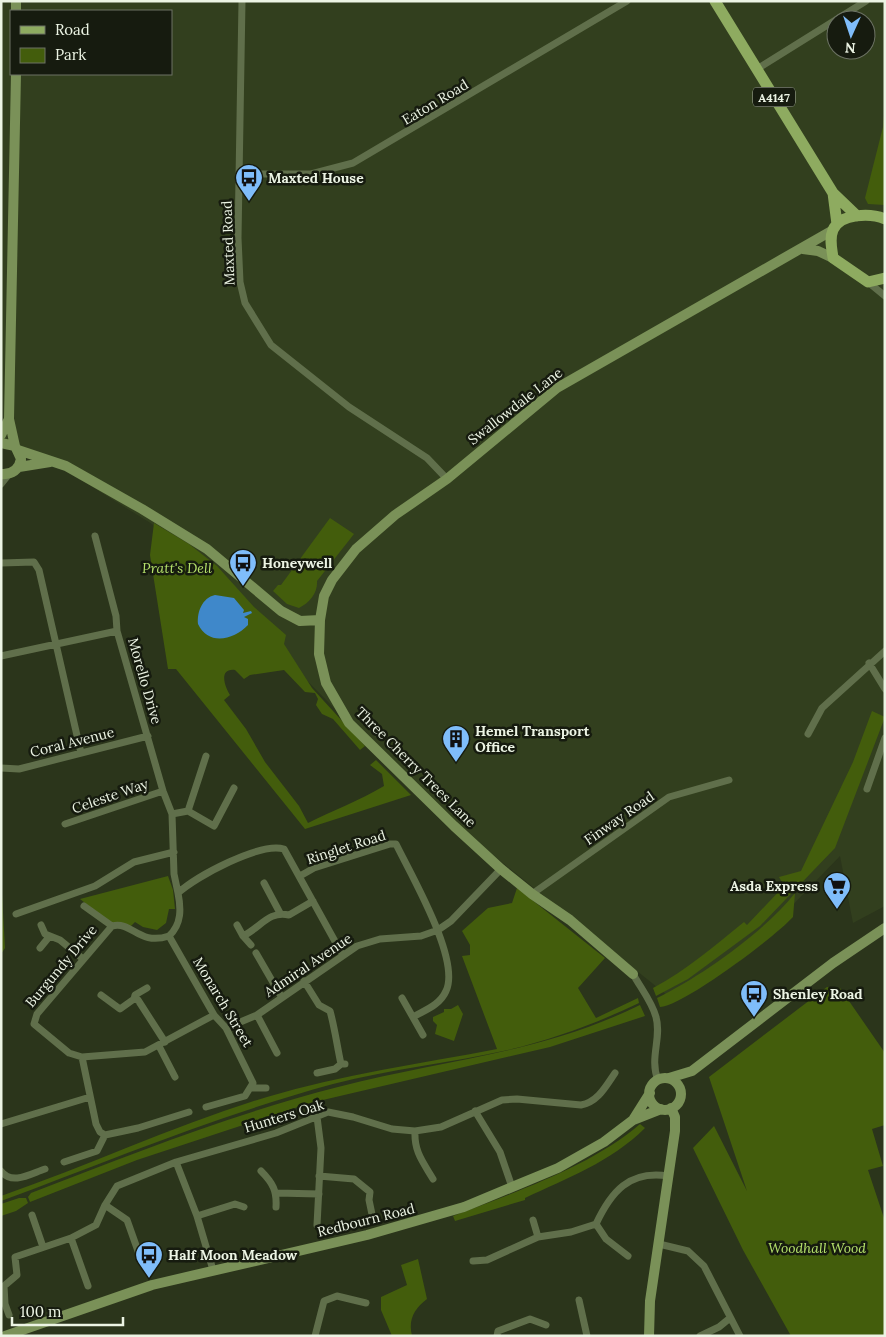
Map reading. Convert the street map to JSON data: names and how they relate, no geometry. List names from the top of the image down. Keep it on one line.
{"streets":{"main road":["A4147"],"street":["Eaton Road","Maxted Road","Swallowdale Lane","Morello Drive","Coral Avenue","Three Cherry Trees Lane","Celeste Way","Finway Road","Ringlet Road","Admiral Avenue","Burgundy Drive","Monarch Street","Hunters Oak","Redbourn Road"]},"crossings":[["A4147","Swallowdale Lane"],["Eaton Road","Maxted Road"],["Maxted Road","Swallowdale Lane"],["Swallowdale Lane","Three Cherry Trees Lane"],["Morello Drive","Coral Avenue"],["Morello Drive","Celeste Way"],["Morello Drive","Burgundy Drive"],["Morello Drive","Monarch Street"],["Three Cherry Trees Lane","Finway Road"],["Three Cherry Trees Lane","Admiral Avenue"],["Three Cherry Trees Lane","Redbourn Road"],["Ringlet Road","Admiral Avenue"],["Admiral Avenue","Monarch Street"],["Burgundy Drive","Monarch Street"]],"parks":["Pratt's Dell","Woodhall Wood"],"places":{"bus stop":["Maxted House","Honeywell","Shenley Road","Half Moon Meadow"],"building":["Hemel Transport Office"],"supermarket":["Asda Express"]},"legend":["Road","Park"],"scale_bar":"100 m","north":"bottom"}
